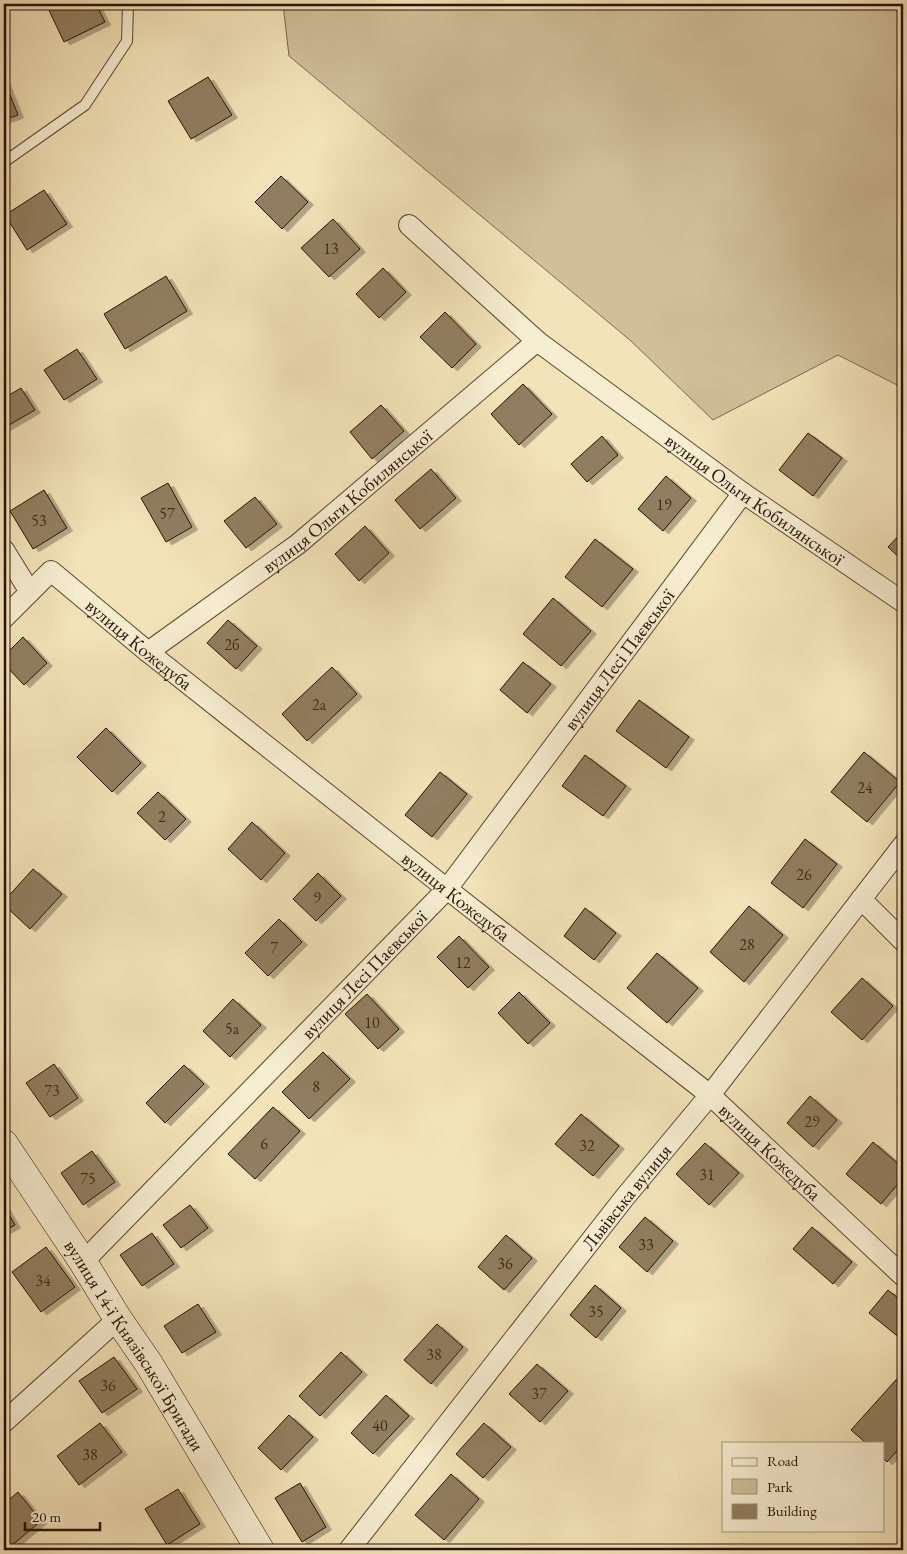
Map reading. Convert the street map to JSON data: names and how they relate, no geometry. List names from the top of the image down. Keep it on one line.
{"streets":{"street":["вулиця Ольги Кобилянської","вулиця Кожедуба","вулиця Лесі Паєвської","Львівська вулиця","вулиця 14-ї Князівської Бригади"]},"crossings":[["вулиця Ольги Кобилянської","вулиця Кожедуба"],["вулиця Ольги Кобилянської","вулиця Лесі Паєвської"],["вулиця Кожедуба","вулиця Лесі Паєвської"],["вулиця Кожедуба","Львівська вулиця"],["вулиця Лесі Паєвської","вулиця 14-ї Князівської Бригади"]],"house_numbers":["13","19","57","53","2б","2а","24","2","26","9","28","7","12","10","5а","8","73","29","6","32","31","75","33","36","34","35","38","36","37","40","38"],"legend":["Road","Park","Building"],"scale_bar":"20 m"}
